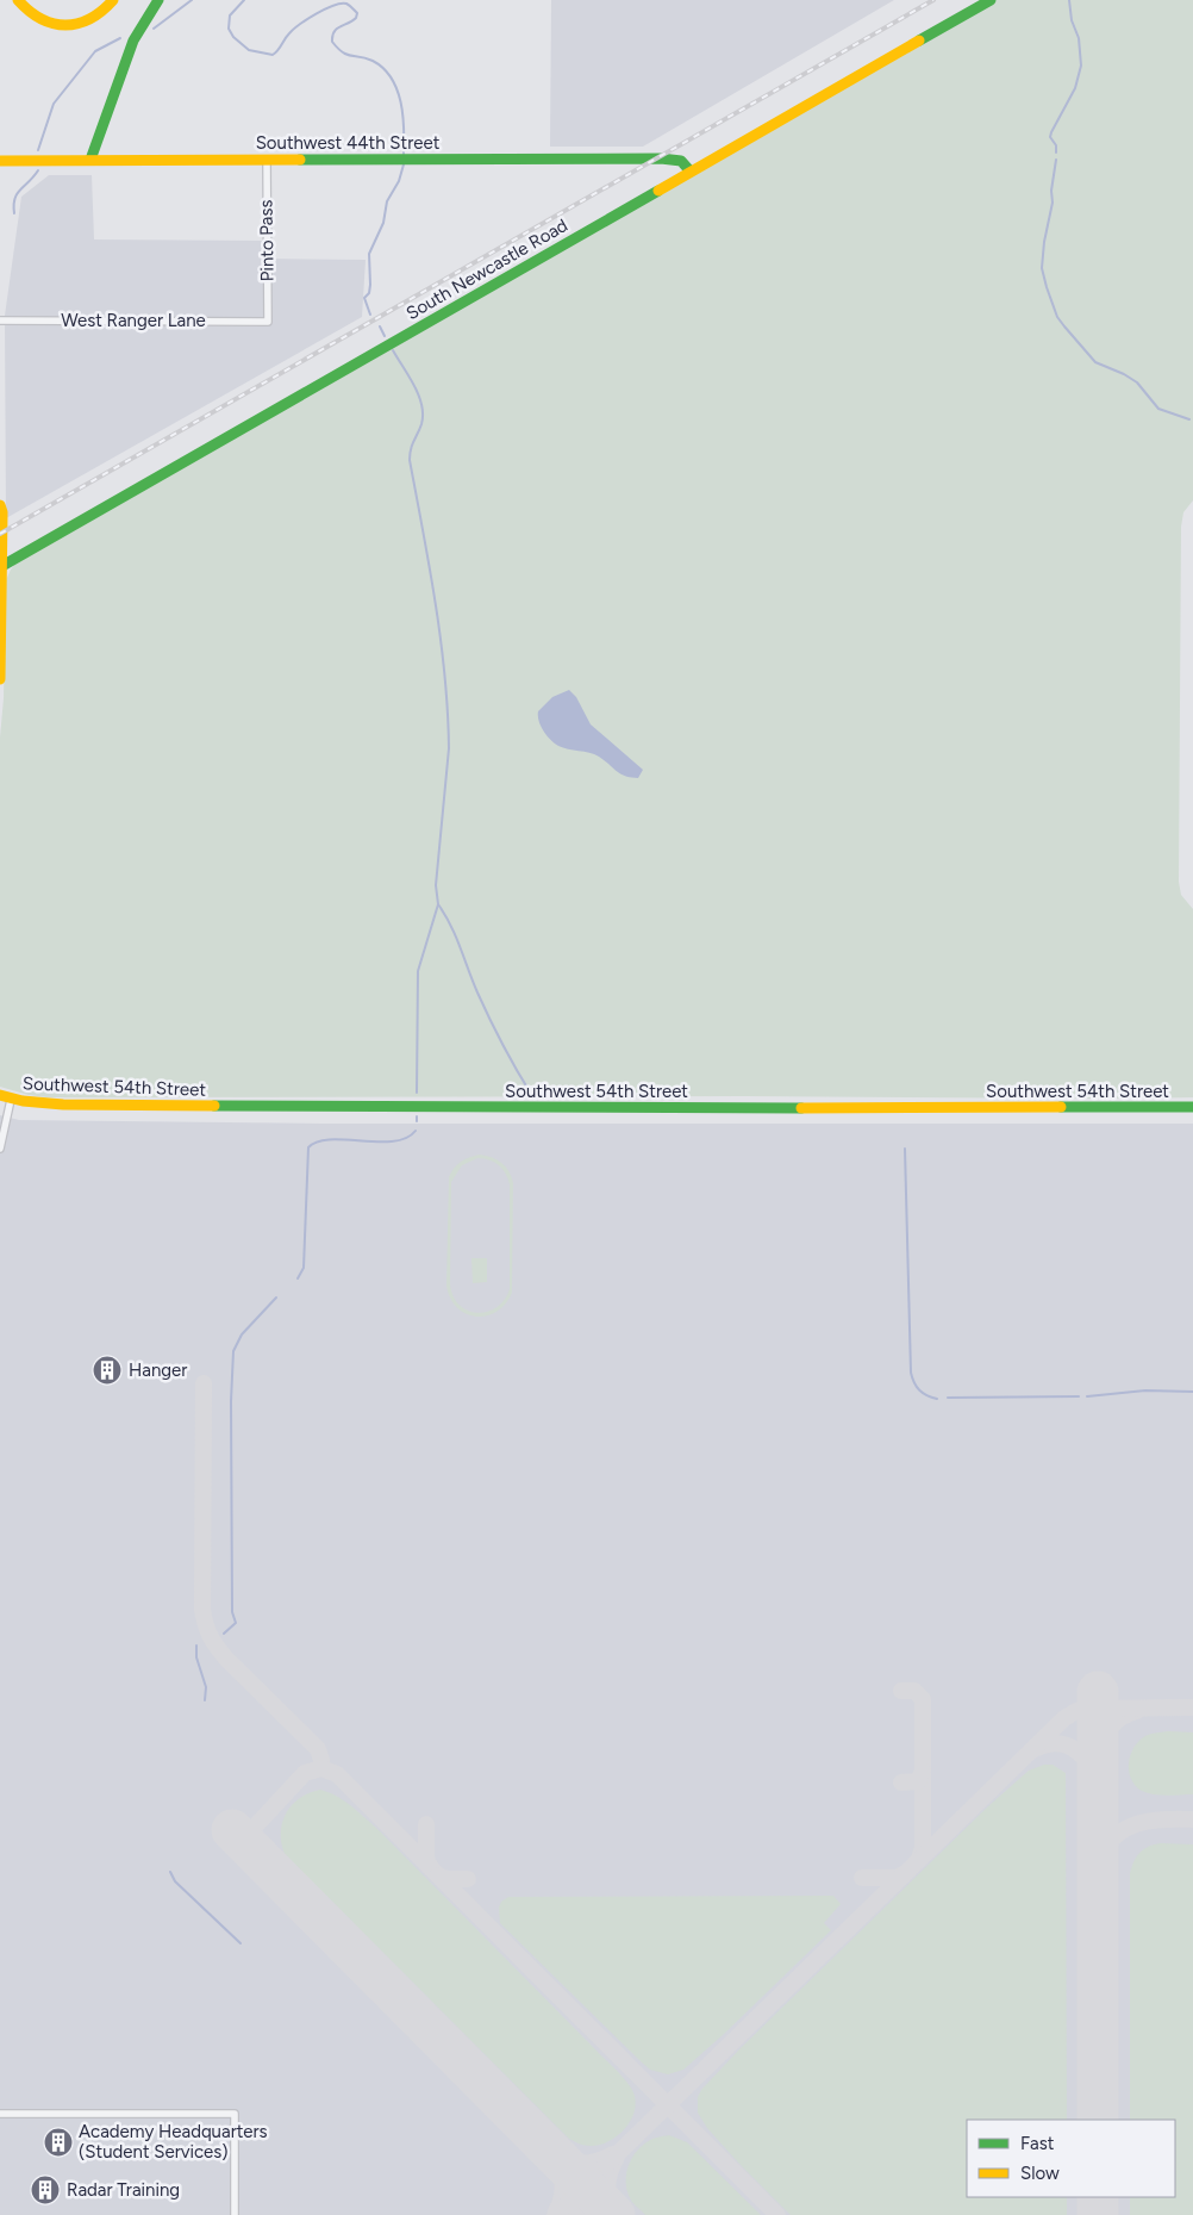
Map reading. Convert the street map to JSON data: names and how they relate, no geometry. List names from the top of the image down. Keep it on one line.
{"streets":{"main road":["Southwest 44th Street","South Newcastle Road","Southwest 54th Street"],"street":["Pinto Pass","West Ranger Lane"]},"crossings":[["Southwest 44th Street","Pinto Pass"],["Southwest 44th Street","South Newcastle Road"],["Pinto Pass","West Ranger Lane"]],"places":{"building":["Hanger","Academy Headquarters (Student Services)","Radar Training"]},"legend":["Fast","Slow"]}
